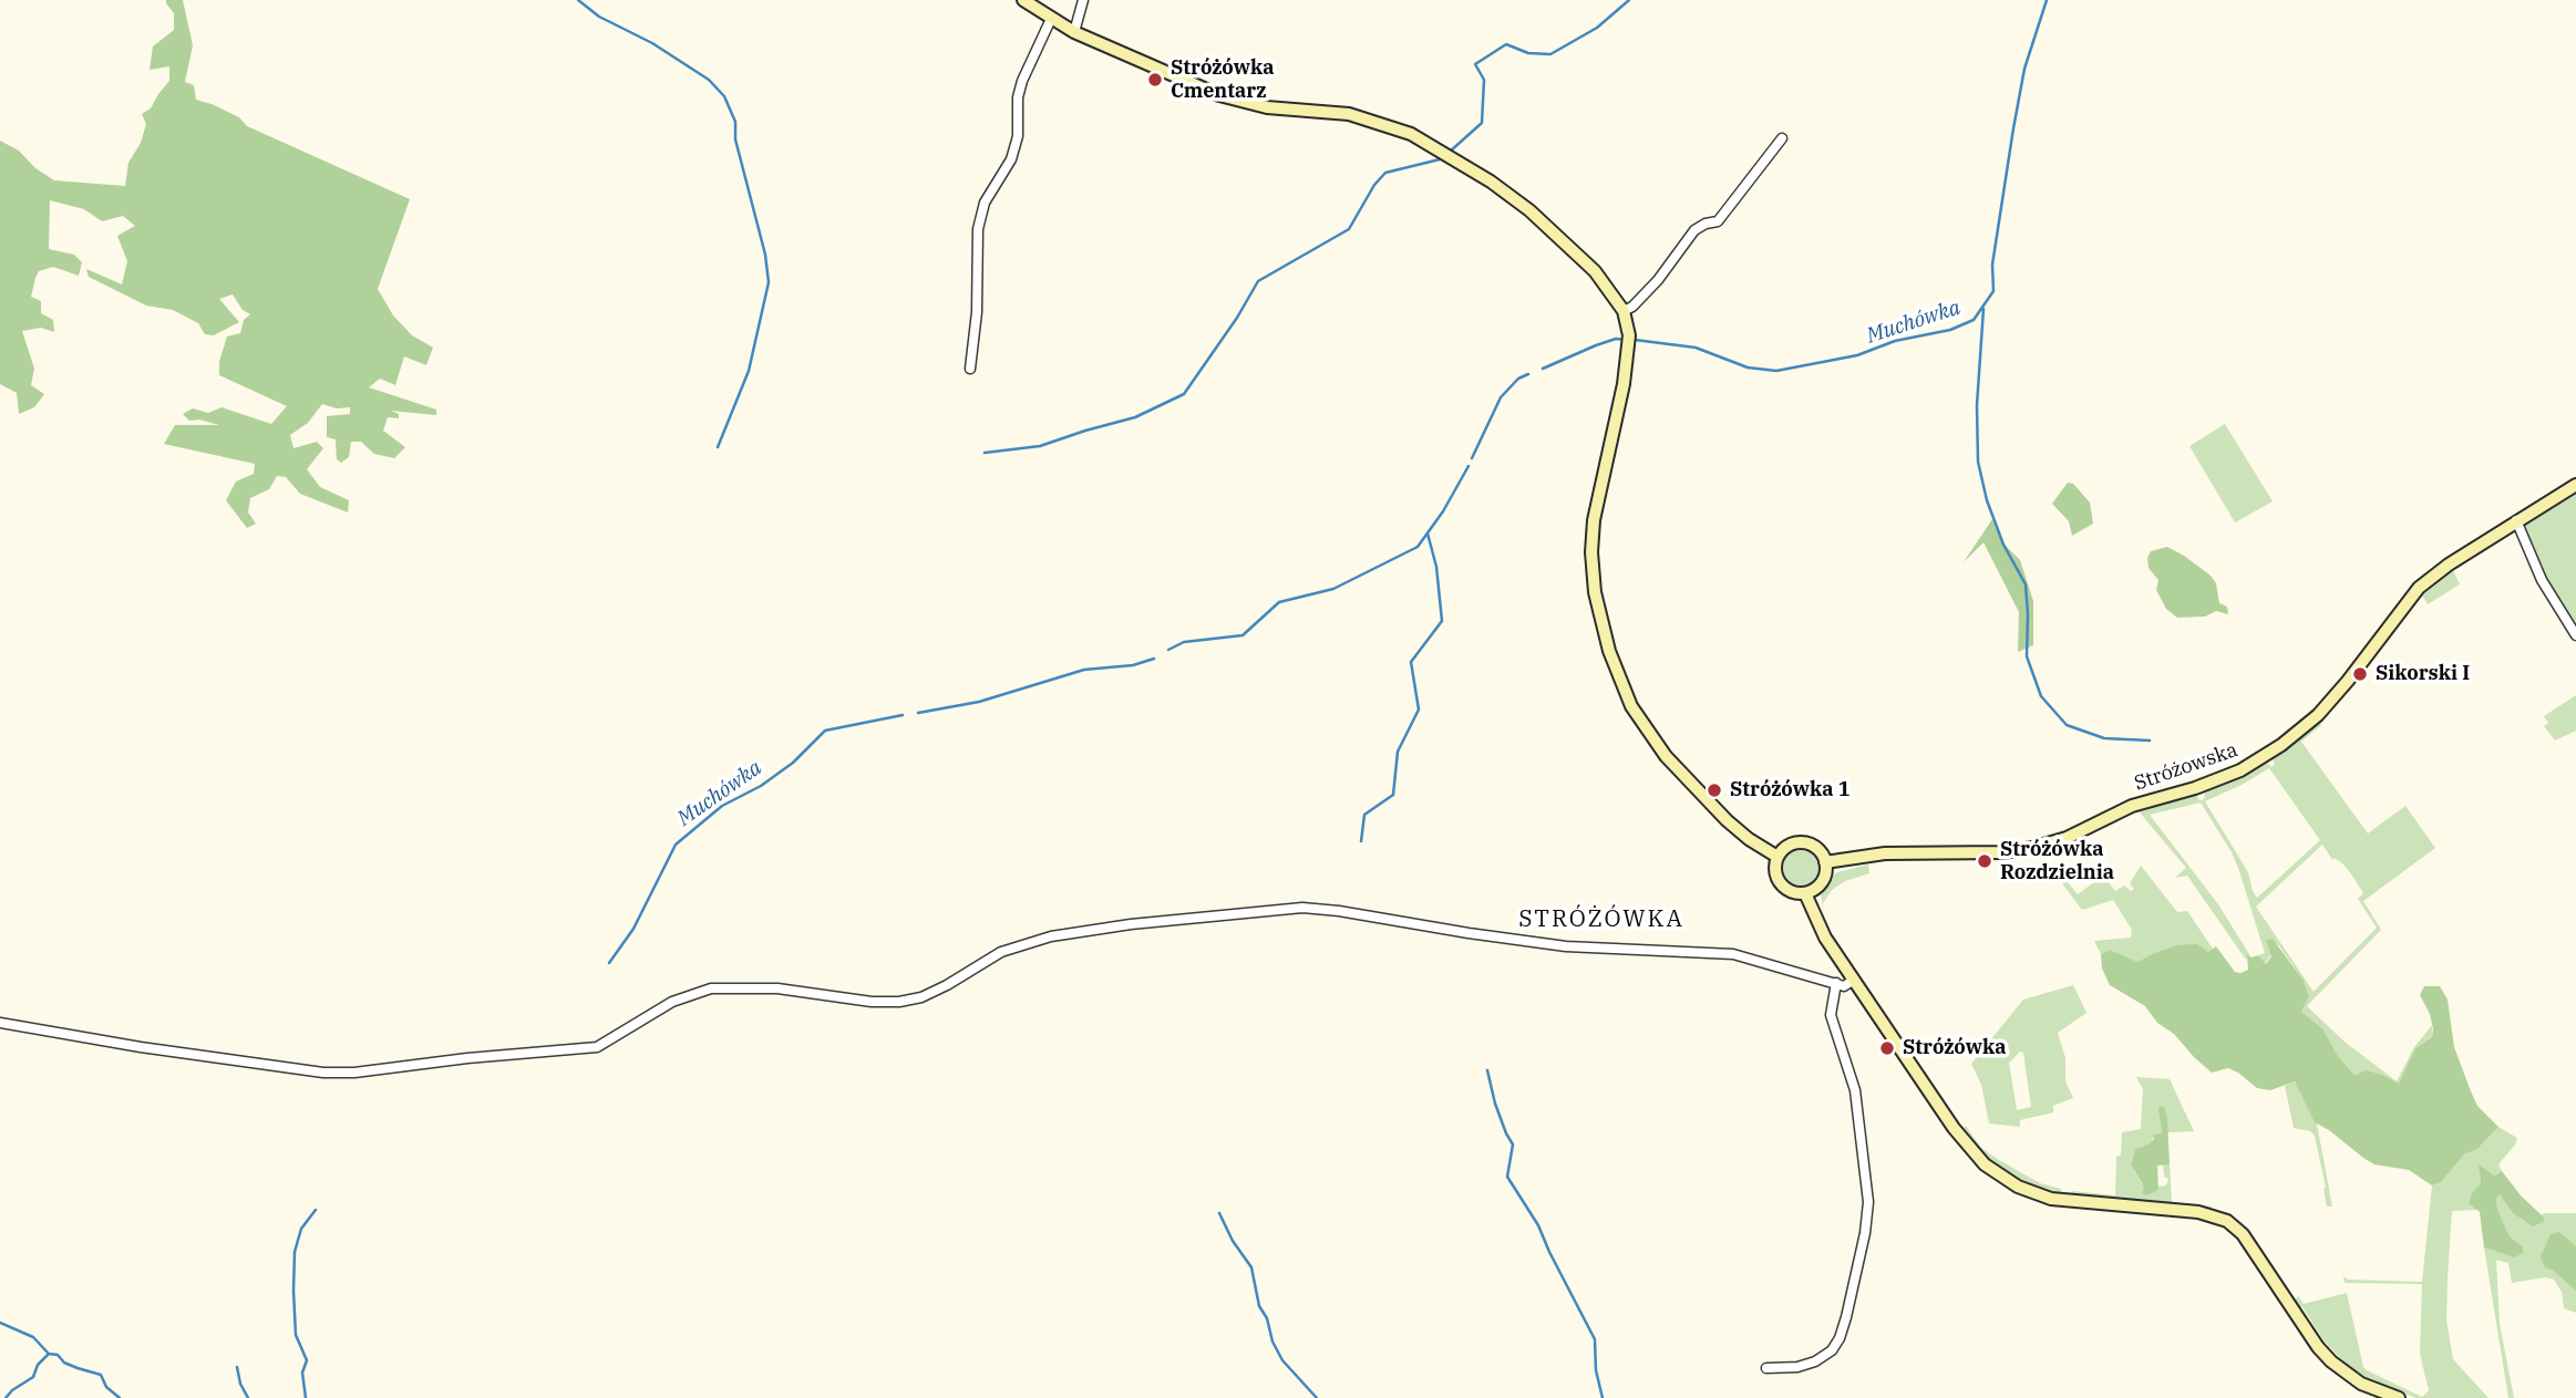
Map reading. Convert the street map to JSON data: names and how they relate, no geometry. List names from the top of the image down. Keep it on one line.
{"streets":{"main road":["Stróżowska"]},"districts":["STRÓŻÓWKA"],"water":["Muchówka"],"places":["Stróżówka Cmentarz","Sikorski I","Stróżówka 1","Stróżówka Rozdzielnia","Stróżówka"]}
